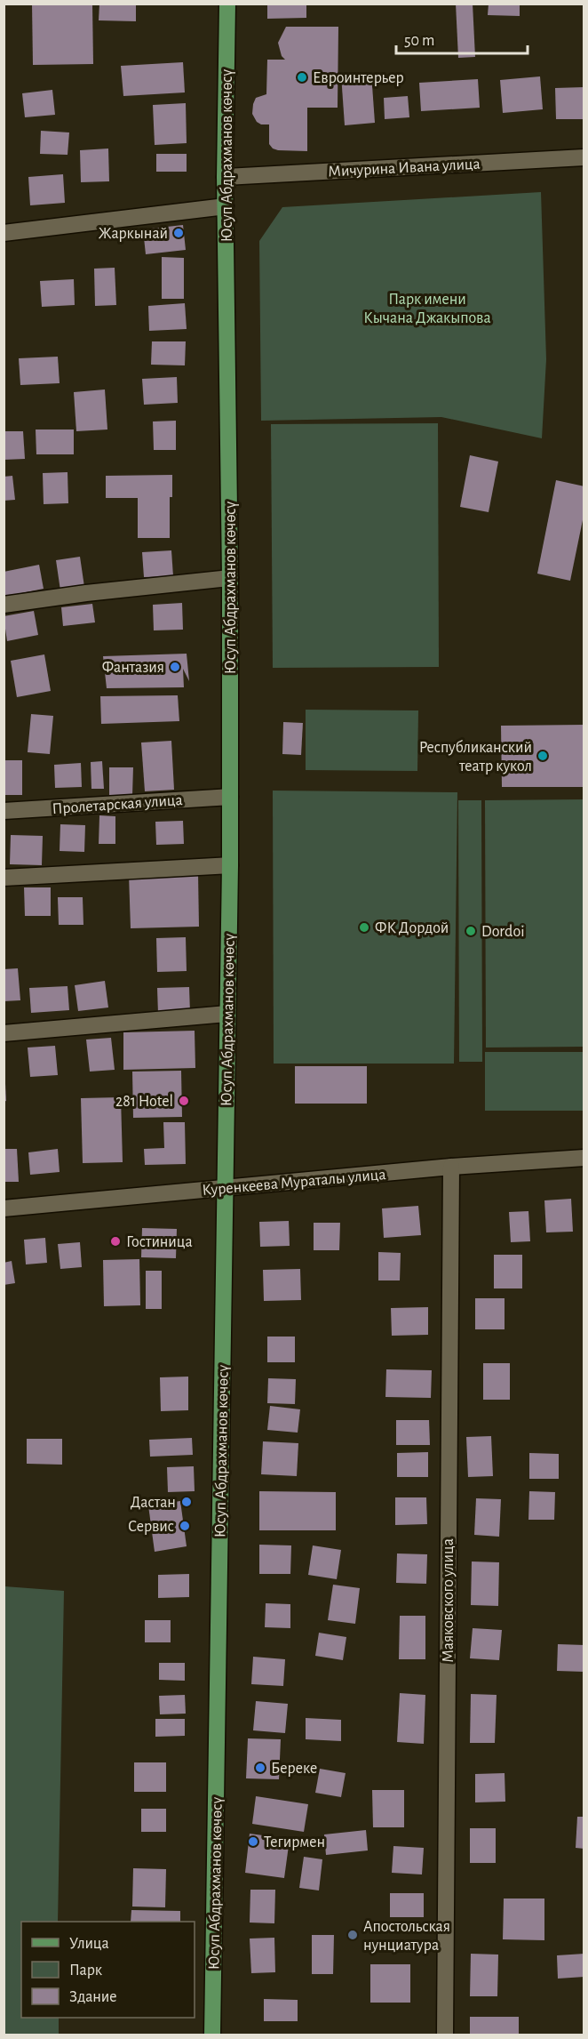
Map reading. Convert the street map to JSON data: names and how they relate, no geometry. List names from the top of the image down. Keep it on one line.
{"streets":{"main road":["Юсуп Абдрахманов көчөсү"],"street":["Мичурина Ивана улица","Пролетарская улица","Куренкеева Мураталы улица","Маяковского улица"]},"crossings":[["Юсуп Абдрахманов көчөсү","Мичурина Ивана улица"],["Юсуп Абдрахманов көчөсү","Пролетарская улица"],["Юсуп Абдрахманов көчөсү","Куренкеева Мураталы улица"],["Куренкеева Мураталы улица","Маяковского улица"]],"parks":["Парк имени Кычана Джакыпова"],"places":["Евроинтерьер","Жаркынай","Фантазия","Республиканский театр кукол","ФК Дордой","Dordoi","281 Hotel","Гостиница","Дастан","Сервис","Береке","Тегирмен","Апостольская нунциатура"],"legend":["Улица","Парк","Здание"],"scale_bar":"50 m"}
